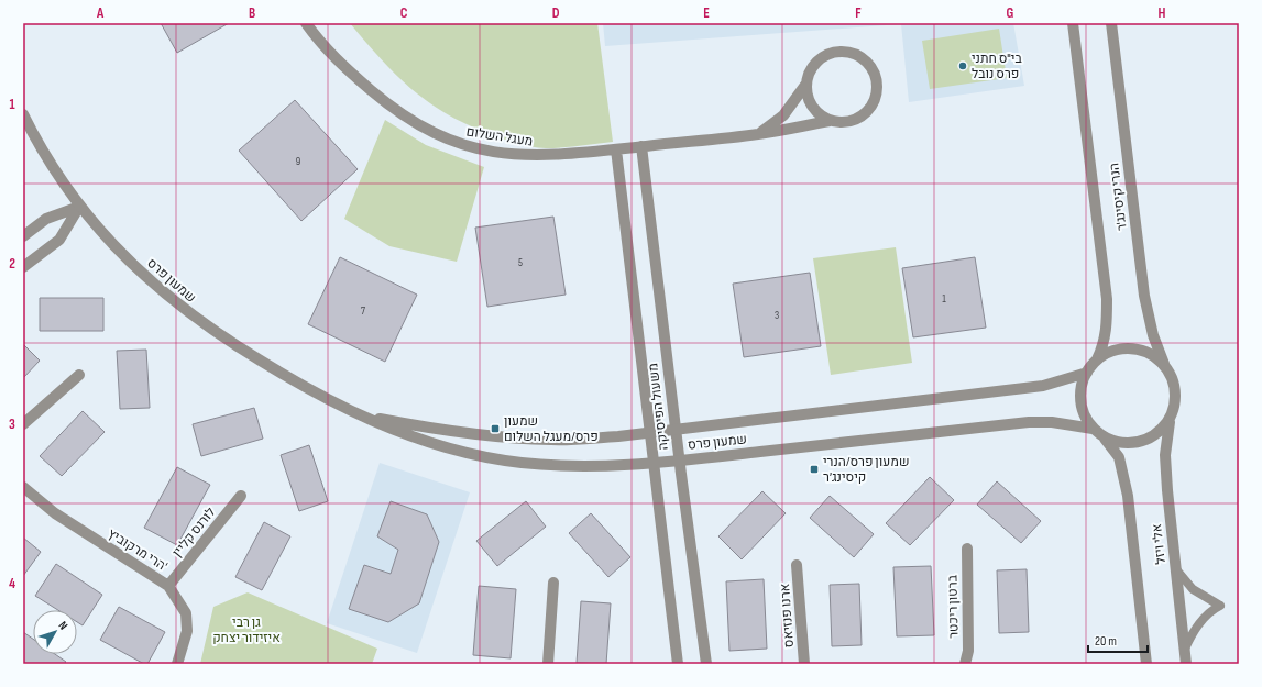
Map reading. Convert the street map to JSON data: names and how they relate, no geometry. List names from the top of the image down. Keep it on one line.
{"streets":{"street":["מעגל השלום","הנרי קיסינג'ר","שמעון פרס","משעול הפיסיקה","לורנס קליין","אלי ויזל","הרי מרקוביץ'","ברטון ריכטר","ארנו פנזיאס"]},"crossings":[["מעגל השלום","משעול הפיסיקה"],["הנרי קיסינג'ר","שמעון פרס"],["הנרי קיסינג'ר","אלי ויזל"],["שמעון פרס","משעול הפיסיקה"],["שמעון פרס","אלי ויזל"],["לורנס קליין","הרי מרקוביץ'"]],"parks":["גן רבי איזידור יצחק"],"places":{"other":["בי\"ס חתני פרס נובל"],"transit":["שמעון פרס/מעגל השלום","שמעון פרס/הנרי קיסינג׳ר"]},"house_numbers":["9","5","1","7","3"],"scale_bar":"20 m","north":"top right","grid":{"columns":["A","B","C","D","E","F","G","H"],"rows":["1","2","3","4"]}}
